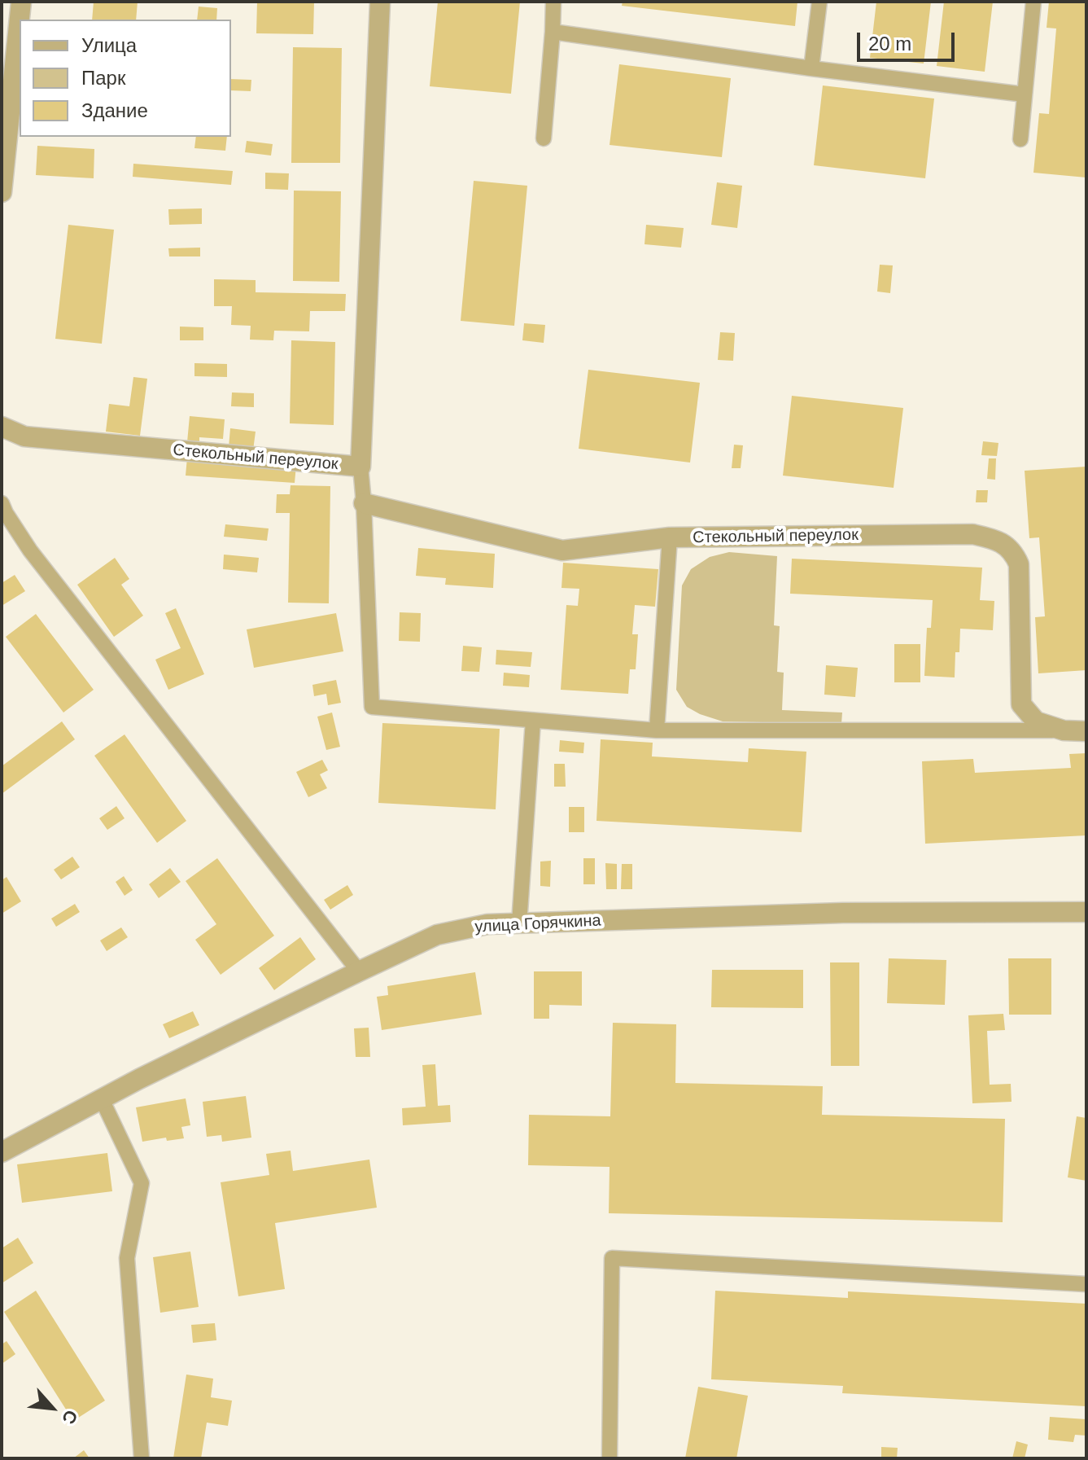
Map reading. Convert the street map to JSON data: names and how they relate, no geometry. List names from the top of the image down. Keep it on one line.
{"streets":{"street":["Стекольный переулок","улица Горячкина"]},"legend":["Улица","Парк","Здание"],"scale_bar":"20 m","north":"bottom right"}
